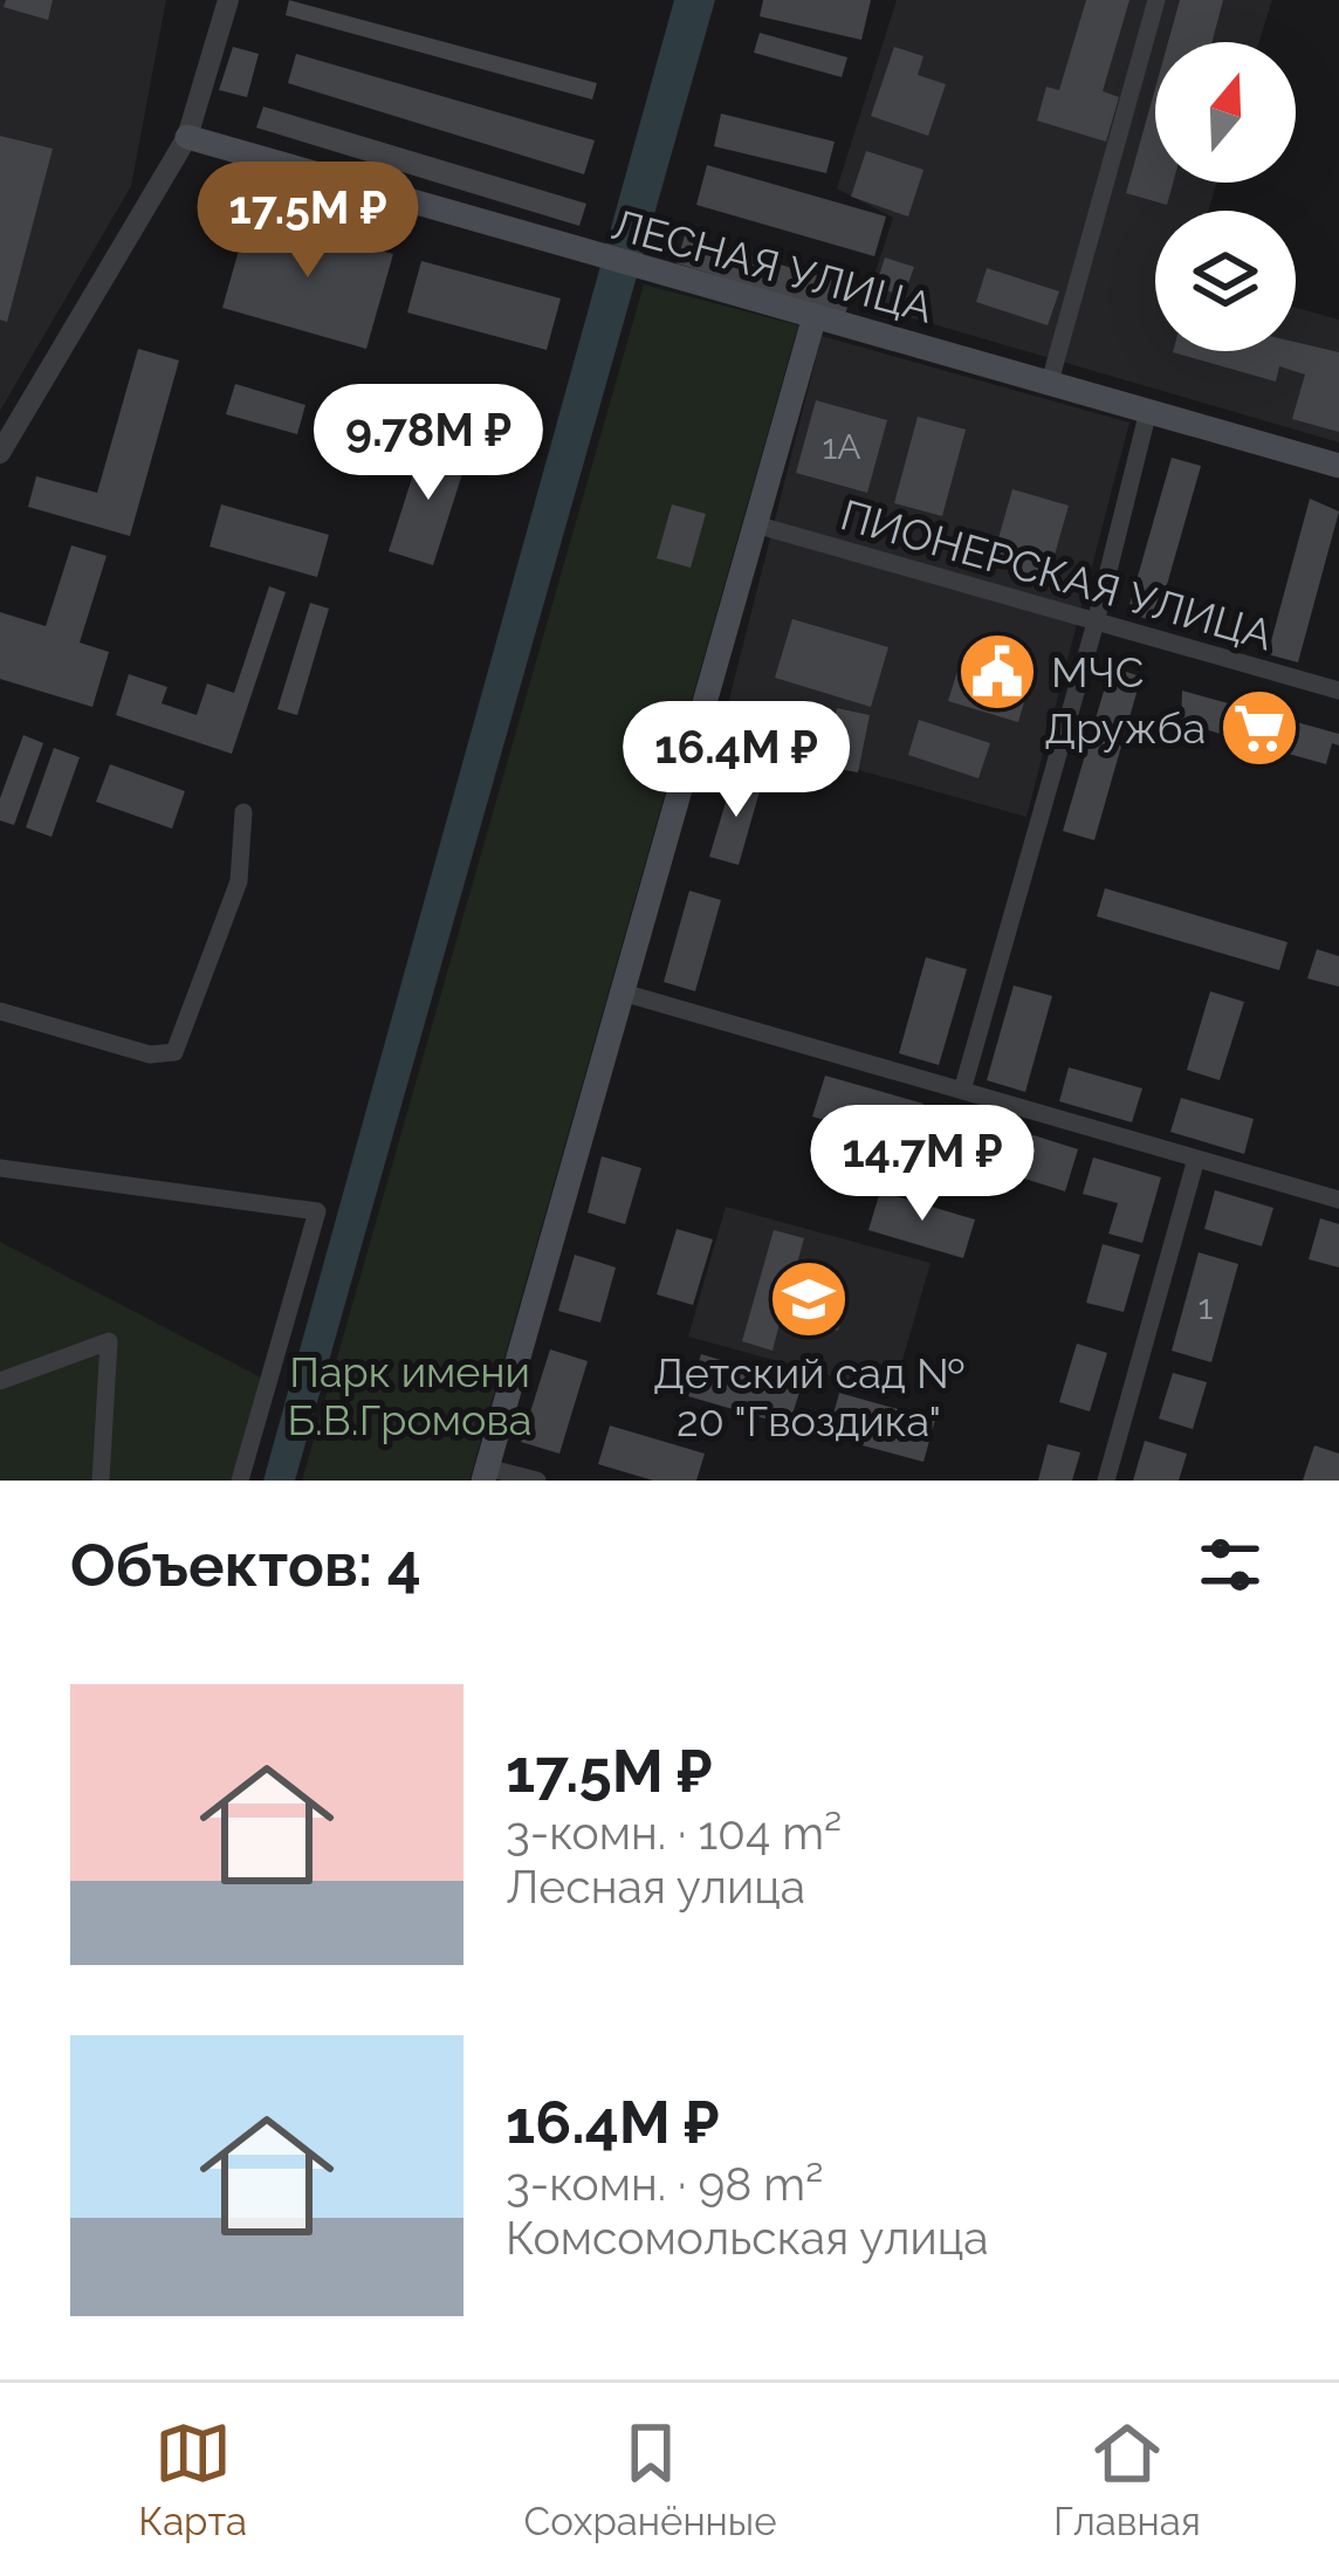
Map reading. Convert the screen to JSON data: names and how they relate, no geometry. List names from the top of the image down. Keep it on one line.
{"streets":{"main road":["ЛЕСНАЯ УЛИЦА"],"street":["ПИОНЕРСКАЯ УЛИЦА"]},"parks":["Парк имени Б.В.Громова"],"places":{"public building":["МЧС"],"supermarket":["Дружба"],"school or university":["Детский сад № 20 \"Гвоздика\""]},"house_numbers":["1А","1"],"north":"top","page":{"price":["17.5M ₽","9.78M ₽","16.4M ₽","14.7M ₽"],"heading":"Объектов: 4","list":[{"name":"17.5M ₽","note":"3-комн. · 104 m² · Лесная улица"},{"name":"16.4M ₽","note":"3-комн. · 98 m² · Комсомольская улица"}],"tabs":["Карта","Сохранённые","Главная"]}}
